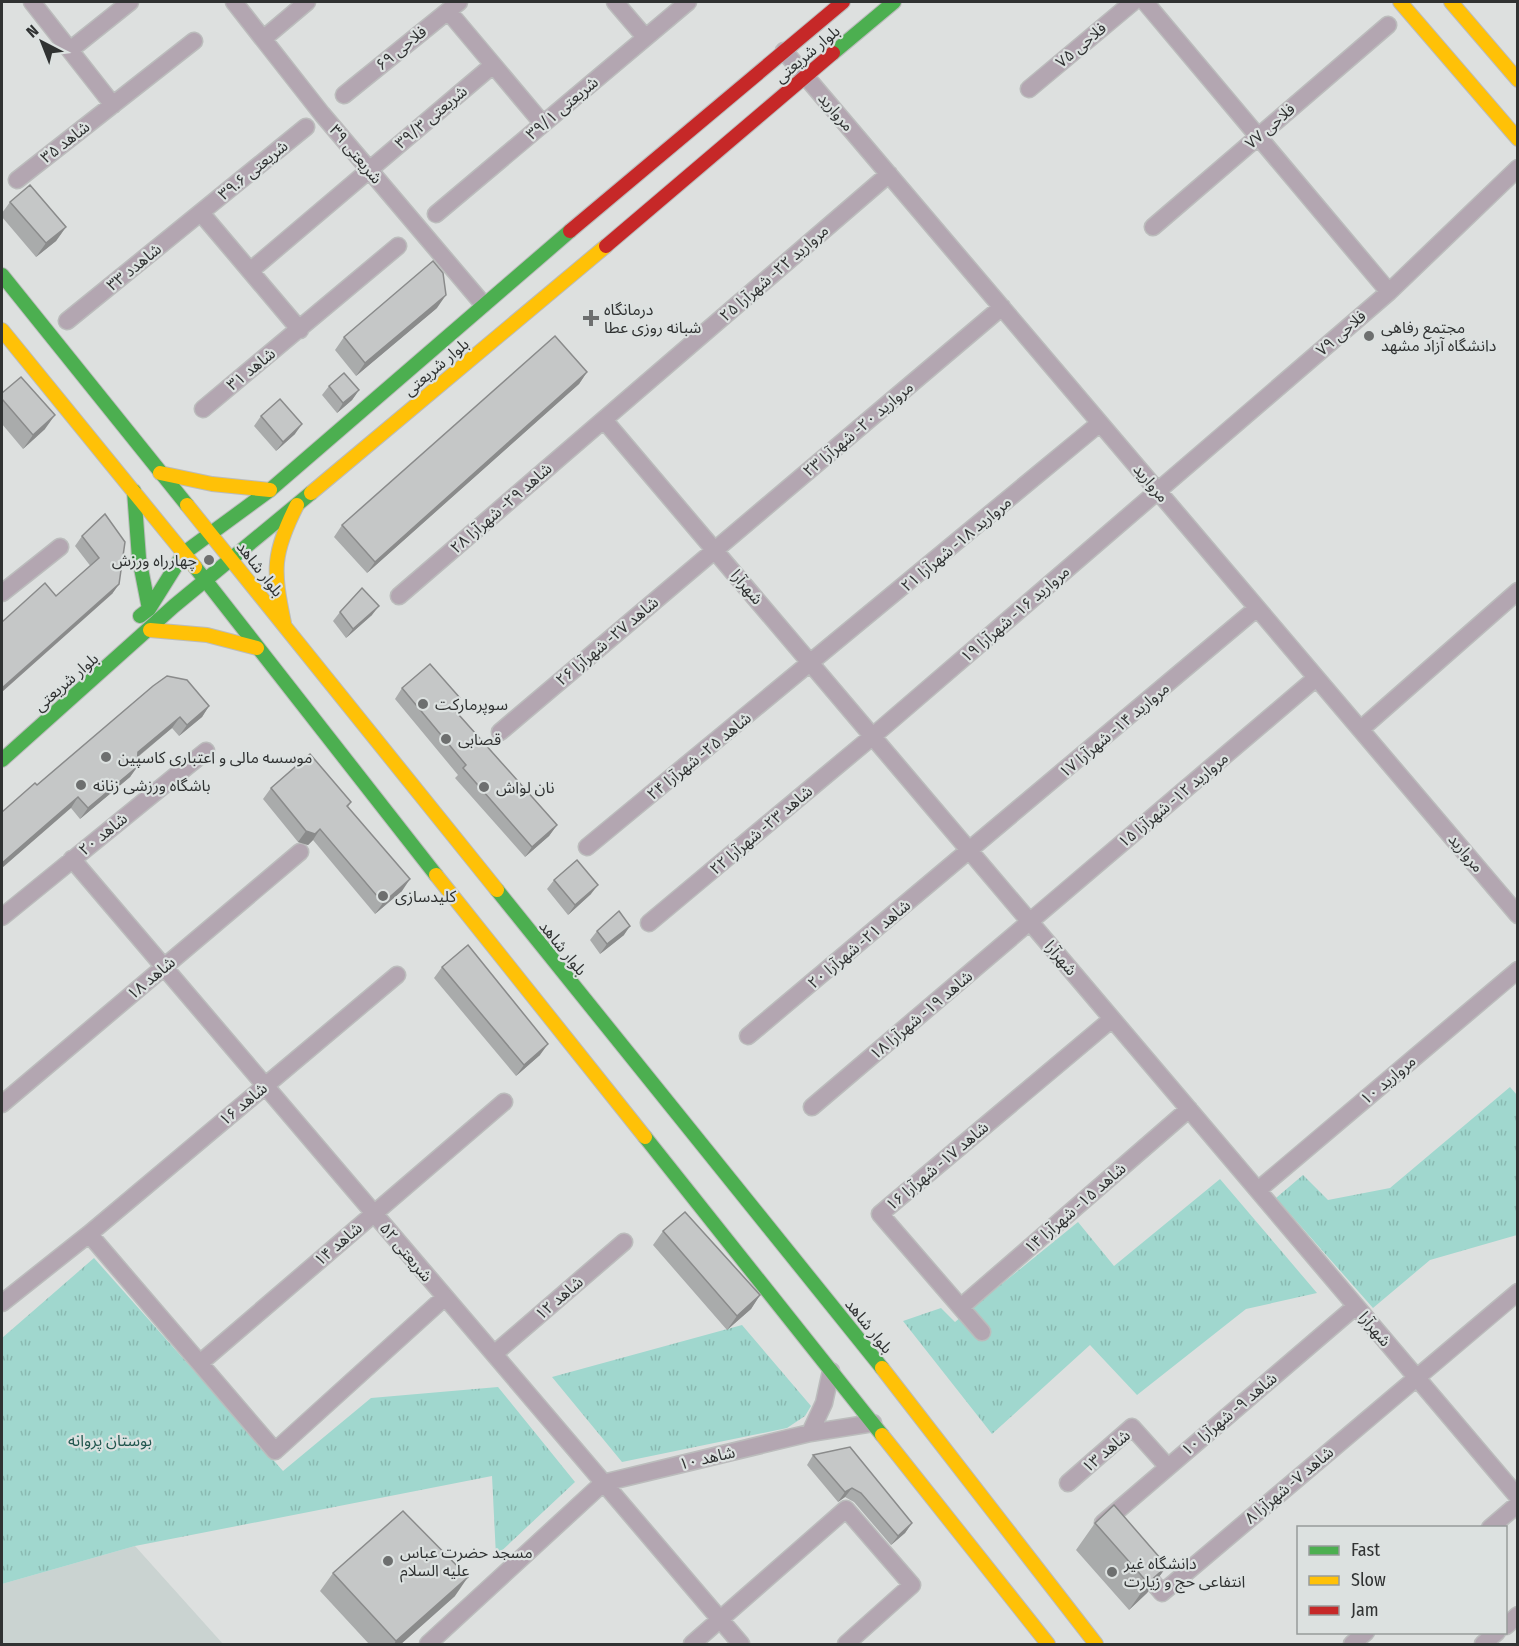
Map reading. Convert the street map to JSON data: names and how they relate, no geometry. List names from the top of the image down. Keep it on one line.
{"streets":{"main road":["بلوار شریعتی","بلوار شاهد"],"street":["فلاحی ۷۵","فلاحی ۶۹","شریعتی ۳۹/۱","مروارید","شریعتی ۳۹/۳","فلاحی ۷۷","شاهد ۳۵","شریعتی ۳۹","شریعتی ۳۹.۶","شاهدد ۳۳","مروارید ۲۲- شهرآرا ۲۵","فلاحی ۷۹","شاهد ۳۱","مروارید ۲۰- شهرآرا ۲۳","شاهد ۲۹- شهرآرا ۲۸","مروارید ۱۸- شهرآرا ۲۱","شهرآرا","مروارید ۱۶- شهرآرا ۱۹","شاهد ۲۷- شهرآرا ۲۶","مروارید ۱۴- شهرآرا ۱۷","شاهد ۲۵- شهرآرا ۲۴","مروارید ۱۲- شهرآرا ۱۵","شاهد ۲۳- شهرآرا ۲۲","شاهد ۲۰","شاهد ۲۱- شهرآرا ۲۰","شاهد ۱۸","شاهد ۱۹- شهرآرا ۱۸","مروارید ۱۰","شاهد ۱۶","شاهد ۱۷- شهرآرا ۱۶","شاهد ۱۵- شهرآرا ۱۴","شاهد ۱۴","شریعتی ۵۲","شاهد ۱۲","شاهد ۹- شهرآرا ۱۰","شاهد ۱۳","شاهد ۱۰","شاهد ۷- شهرآرا ۸"]},"crossings":[["بلوار شریعتی","مروارید"],["بلوار شریعتی","شریعتی ۳۹"],["بلوار شریعتی","بلوار شاهد"],["مروارید","مروارید ۲۲- شهرآرا ۲۵"],["مروارید","فلاحی ۷۹"],["مروارید","مروارید ۲۰- شهرآرا ۲۳"],["مروارید","مروارید ۱۸- شهرآرا ۲۱"],["مروارید","مروارید ۱۶- شهرآرا ۱۹"],["مروارید","مروارید ۱۴- شهرآرا ۱۷"],["مروارید","مروارید ۱۲- شهرآرا ۱۵"],["شریعتی ۳۹/۳","شریعتی ۳۹"],["شریعتی ۳۹.۶","شاهدد ۳۳"],["مروارید ۲۲- شهرآرا ۲۵","شاهد ۲۹- شهرآرا ۲۸"],["مروارید ۲۲- شهرآرا ۲۵","شهرآرا"],["فلاحی ۷۹","مروارید ۱۶- شهرآرا ۱۹"],["مروارید ۲۰- شهرآرا ۲۳","شهرآرا"],["مروارید ۲۰- شهرآرا ۲۳","شاهد ۲۷- شهرآرا ۲۶"],["شاهد ۲۹- شهرآرا ۲۸","شهرآرا"],["مروارید ۱۸- شهرآرا ۲۱","شهرآرا"],["مروارید ۱۸- شهرآرا ۲۱","شاهد ۲۵- شهرآرا ۲۴"],["شهرآرا","مروارید ۱۶- شهرآرا ۱۹"],["شهرآرا","شاهد ۲۷- شهرآرا ۲۶"],["شهرآرا","مروارید ۱۴- شهرآرا ۱۷"],["شهرآرا","شاهد ۲۵- شهرآرا ۲۴"],["شهرآرا","مروارید ۱۲- شهرآرا ۱۵"],["شهرآرا","شاهد ۲۳- شهرآرا ۲۲"],["شهرآرا","شاهد ۲۱- شهرآرا ۲۰"],["شهرآرا","شاهد ۱۹- شهرآرا ۱۸"],["شهرآرا","مروارید ۱۰"],["شهرآرا","شاهد ۱۷- شهرآرا ۱۶"],["شهرآرا","شاهد ۱۵- شهرآرا ۱۴"],["شهرآرا","شاهد ۹- شهرآرا ۱۰"],["شهرآرا","شاهد ۷- شهرآرا ۸"],["مروارید ۱۶- شهرآرا ۱۹","شاهد ۲۳- شهرآرا ۲۲"],["مروارید ۱۴- شهرآرا ۱۷","شاهد ۲۱- شهرآرا ۲۰"],["مروارید ۱۲- شهرآرا ۱۵","شاهد ۱۹- شهرآرا ۱۸"],["شاهد ۲۰","شریعتی ۵۲"],["شاهد ۱۸","شریعتی ۵۲"],["شاهد ۱۶","شریعتی ۵۲"],["شاهد ۱۷- شهرآرا ۱۶","شاهد ۱۵- شهرآرا ۱۴"],["شاهد ۱۴","شریعتی ۵۲"],["شریعتی ۵۲","شاهد ۱۲"],["شریعتی ۵۲","شاهد ۱۰"],["شاهد ۹- شهرآرا ۱۰","شاهد ۱۳"]],"parks":["بوستان پروانه"],"places":{"health":["درمانگاه شبانه روزی عطا"],"other":["مجتمع رفاهی دانشگاه آزاد مشهد","چهارراه ورزش","سوپرمارکت","قصابی","موسسه مالی و اعتباری کاسپین","باشگاه ورزشی زنانه","نان لواش","کلیدسازی","مسجد حضرت عباس علیه السلام","دانشگاه غیر انتفاعی حج و زیارت"]},"legend":["Fast","Slow","Jam"],"north":"top left"}
